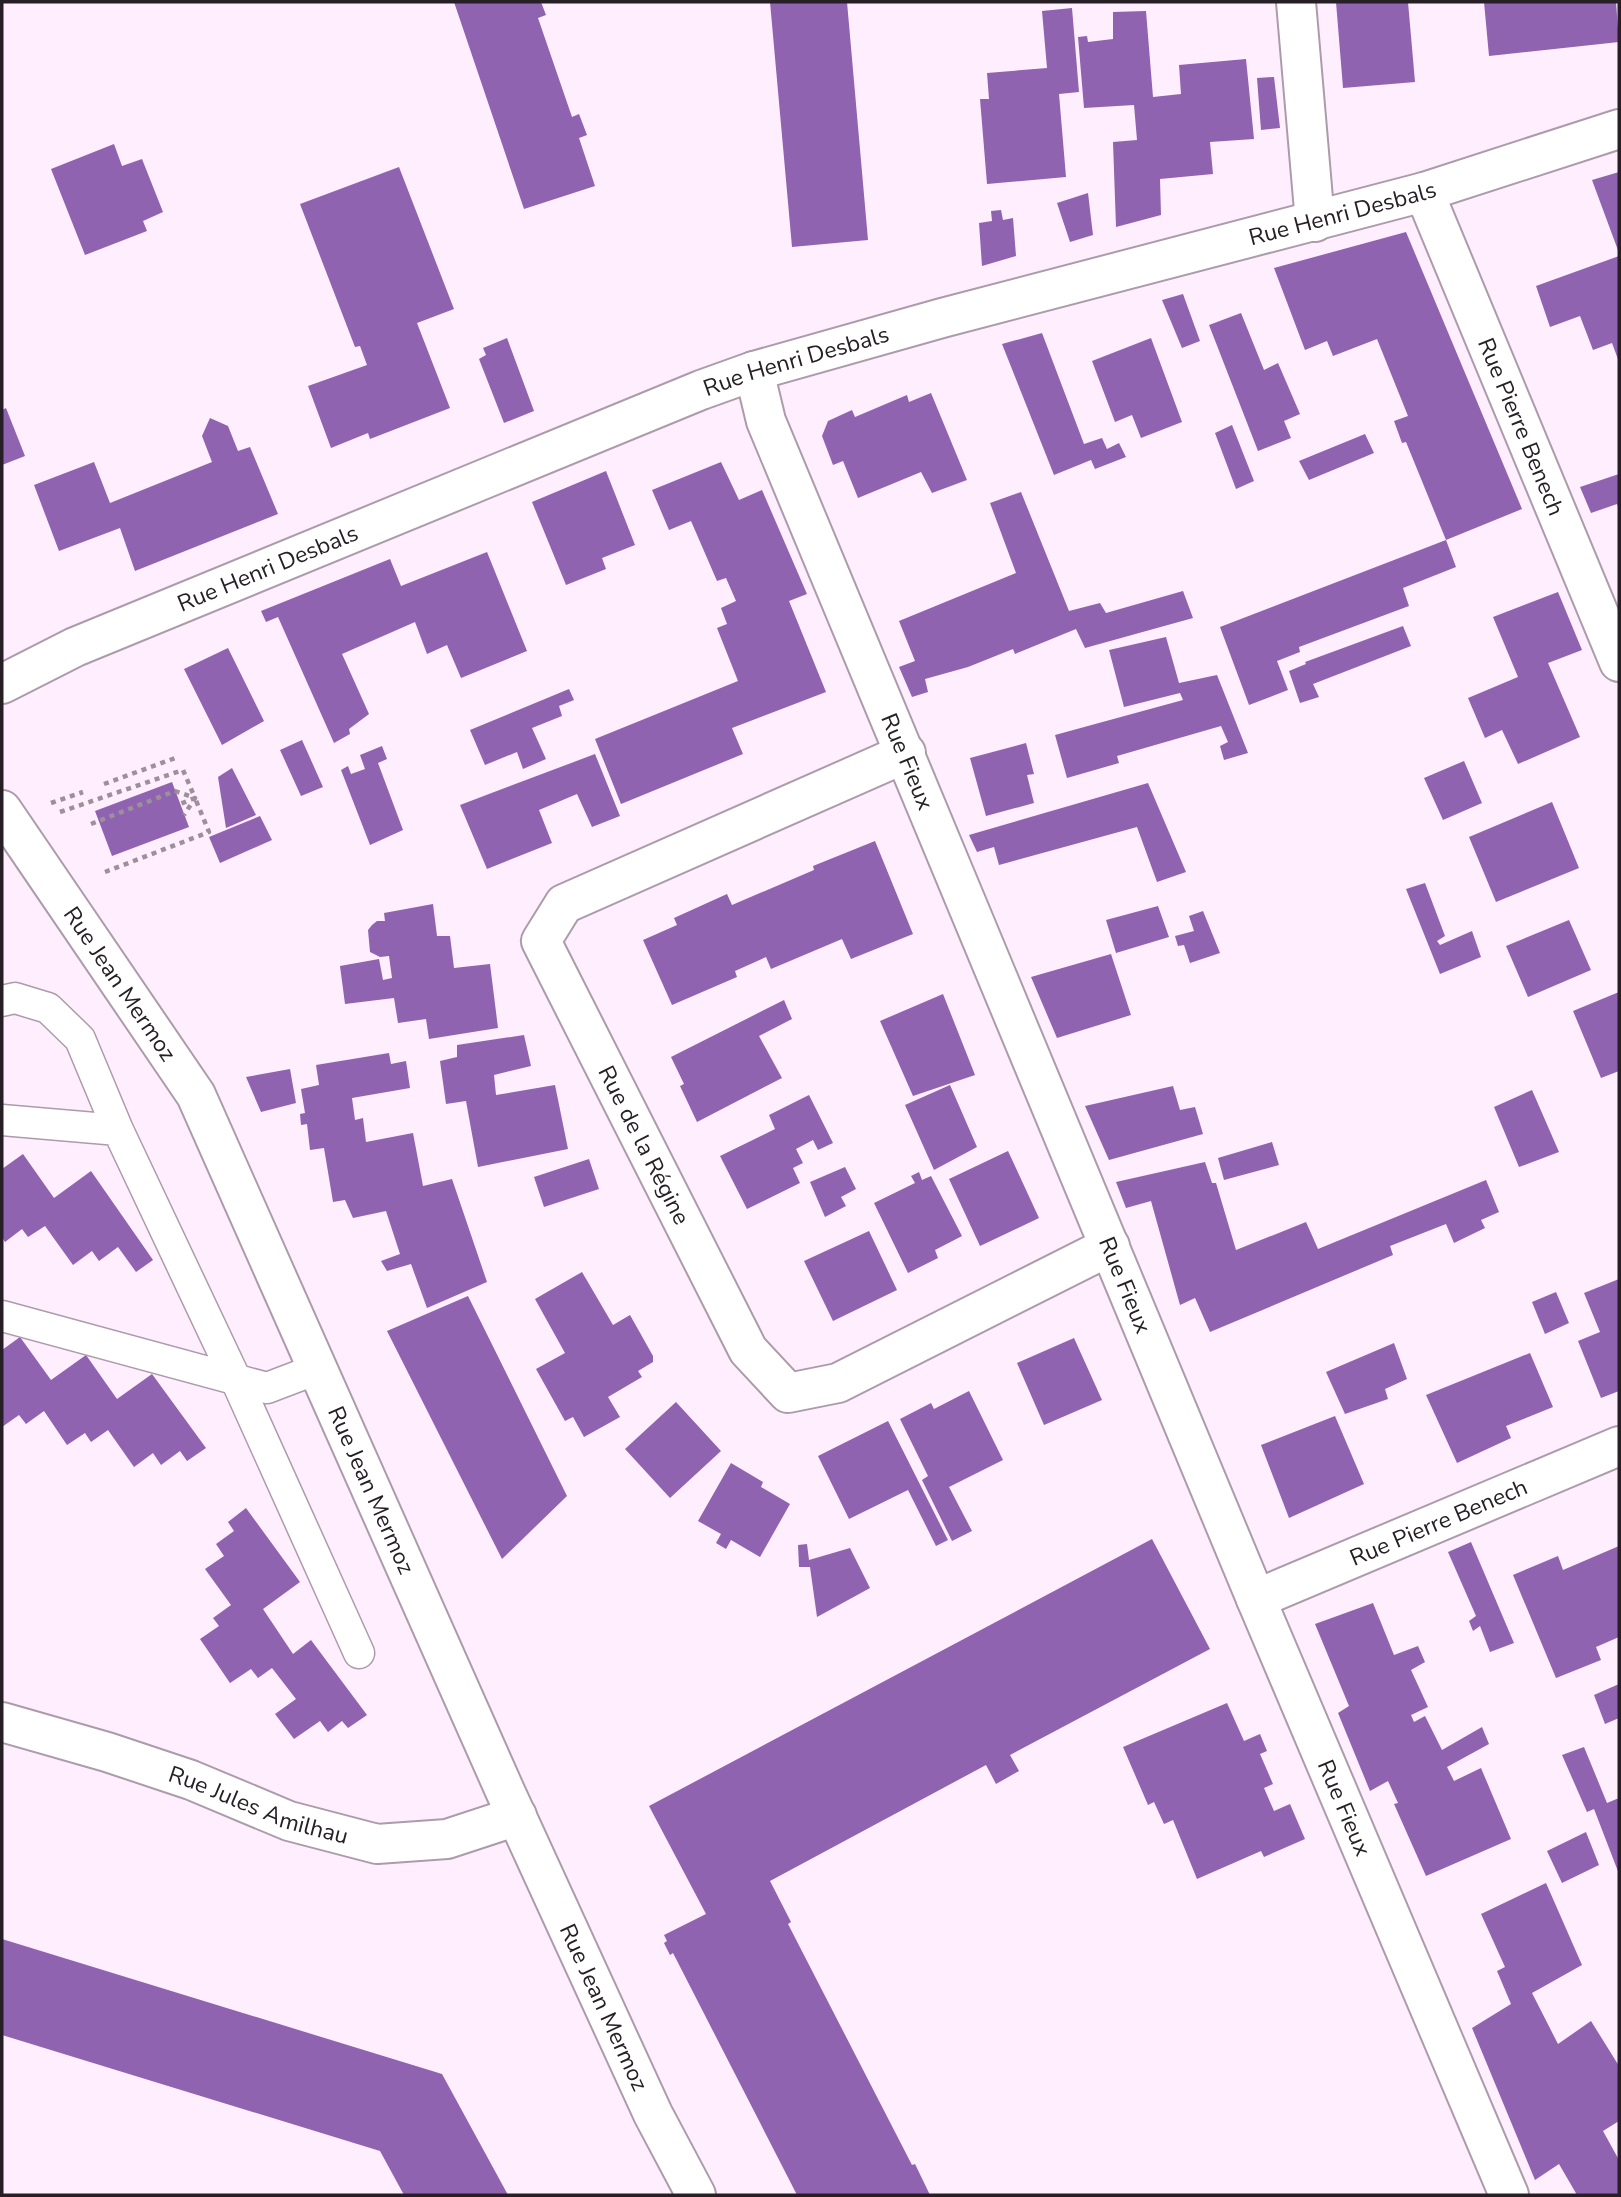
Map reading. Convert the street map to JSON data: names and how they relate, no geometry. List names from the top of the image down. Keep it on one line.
{"streets":{"street":["Rue Henri Desbals","Rue Pierre Benech","Rue Fieux","Rue Jean Mermoz","Rue de la Régine","Rue Jules Amilhau"]},"crossings":[["Rue Henri Desbals","Rue Pierre Benech"],["Rue Henri Desbals","Rue Fieux"],["Rue Pierre Benech","Rue Fieux"],["Rue Fieux","Rue de la Régine"],["Rue Jean Mermoz","Rue Jules Amilhau"]]}
